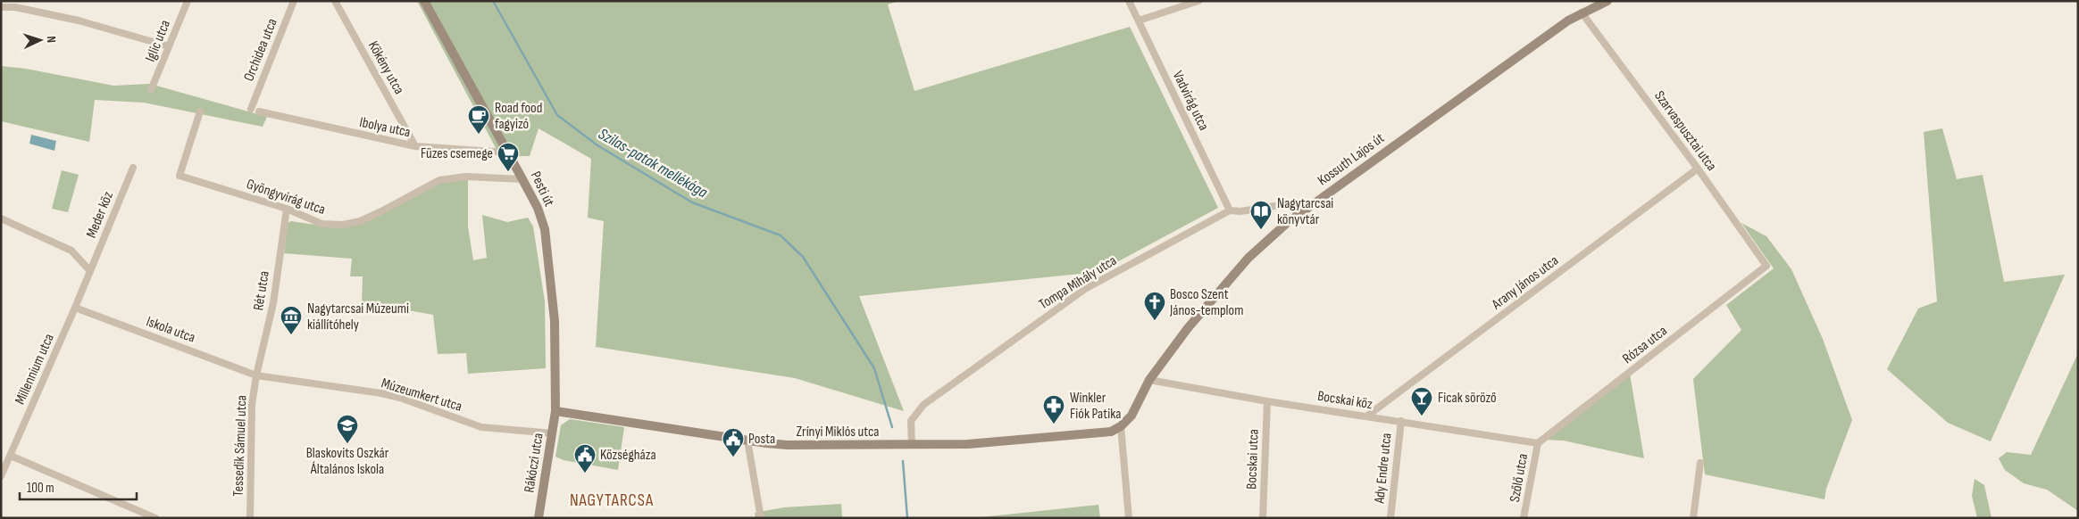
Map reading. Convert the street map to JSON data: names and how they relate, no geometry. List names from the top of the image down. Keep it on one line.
{"streets":{"main road":["Kossuth Lajos út","Pesti út","Zrínyi Miklós utca","Rákóczi utca"],"street":["Iglic utca","Orchidea utca","Kökény utca","Vadvirág utca","Ibolya utca","Szarvaspusztai utca","Gyöngyvirág utca","Meder köz","Tompa Mihály utca","Arany János utca","Rét utca","Iskola utca","Rózsa utca","Millennium utca","Múzeumkert utca","Bocskai köz","Tessedik Sámuel utca","Bocskai utca","Ady Endre utca","Szőlő utca"]},"crossings":[["Kökény utca","Ibolya utca"],["Vadvirág utca","Tompa Mihály utca"],["Ibolya utca","Pesti út"],["Szarvaspusztai utca","Kossuth Lajos út"],["Szarvaspusztai utca","Arany János utca"],["Szarvaspusztai utca","Rózsa utca"],["Kossuth Lajos út","Tompa Mihály utca"],["Kossuth Lajos út","Bocskai köz"],["Kossuth Lajos út","Zrínyi Miklós utca"],["Pesti út","Gyöngyvirág utca"],["Pesti út","Zrínyi Miklós utca"],["Pesti út","Rákóczi utca"],["Gyöngyvirág utca","Rét utca"],["Meder köz","Millennium utca"],["Tompa Mihály utca","Zrínyi Miklós utca"],["Arany János utca","Bocskai köz"],["Rét utca","Iskola utca"],["Rét utca","Múzeumkert utca"],["Rét utca","Tessedik Sámuel utca"],["Iskola utca","Millennium utca"],["Iskola utca","Múzeumkert utca"],["Iskola utca","Tessedik Sámuel utca"],["Rózsa utca","Bocskai köz"],["Rózsa utca","Szőlő utca"],["Múzeumkert utca","Tessedik Sámuel utca"],["Múzeumkert utca","Rákóczi utca"],["Bocskai köz","Bocskai utca"],["Bocskai köz","Ady Endre utca"],["Bocskai köz","Szőlő utca"],["Zrínyi Miklós utca","Rákóczi utca"]],"districts":["NAGYTARCSA"],"water":["Szilas-patak mellékága"],"places":{"cafe":["Road food fagyizó"],"supermarket":["Füzes csemege"],"library":["Nagytarcsai könyvtár"],"church":["Bosco Szent János-templom"],"museum":["Nagytarcsai Múzeumi kiállítóhely"],"bar":["Ficak söröző"],"pharmacy":["Winkler Fiók Patika"],"school or university":["Blaskovits Oszkár Általános Iskola"],"public building":["Posta","Községháza"]},"scale_bar":"100 m","north":"right"}
